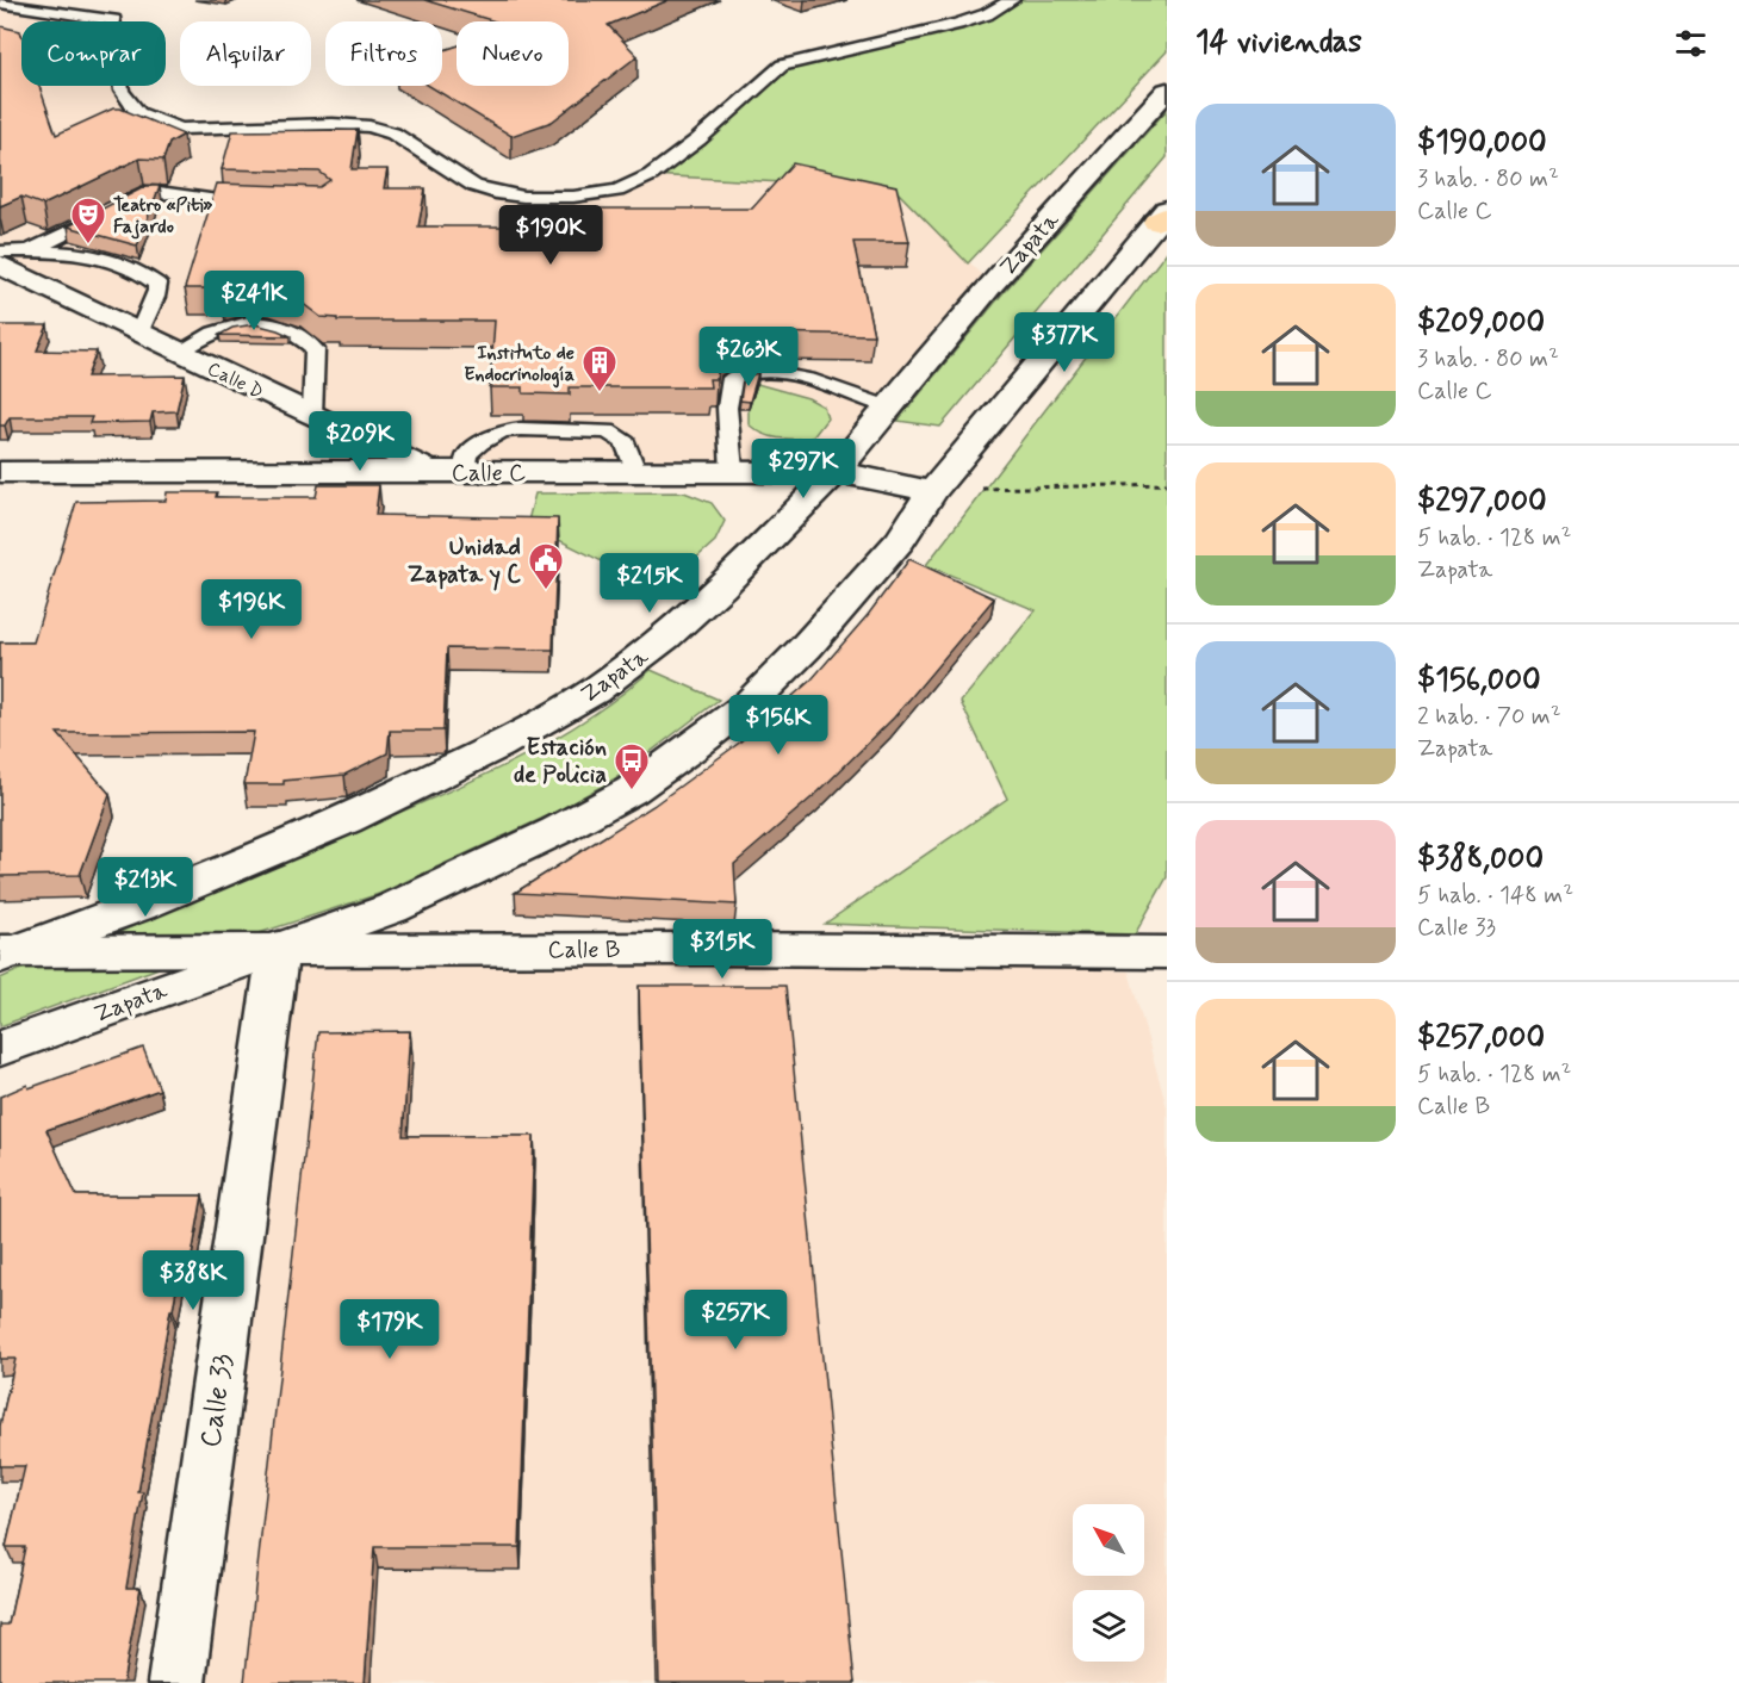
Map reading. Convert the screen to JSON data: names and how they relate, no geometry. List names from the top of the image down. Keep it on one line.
{"streets":{"main road":["Zapata","Calle D","Calle C","Calle B","Calle 33"]},"crossings":[["Zapata","Calle C"],["Zapata","Calle B"],["Zapata","Calle 33"],["Calle D","Calle C"],["Calle B","Calle 33"]],"places":{"theatre":["Teatro «Piti» Fajardo"],"building":["Instituto de Endocrinología"],"public building":["Unidad Zapata y C"],"bus stop":["Estación de Policia"]},"north":"top left","page":{"heading":"14 viviendas","chip":["Comprar","Alquilar","Filtros","Nuevo"],"list":[{"name":"$190,000","note":"3 hab. · 80 m² · Calle C"},{"name":"$209,000","note":"3 hab. · 80 m² · Calle C"},{"name":"$297,000","note":"5 hab. · 128 m² · Zapata"},{"name":"$156,000","note":"2 hab. · 70 m² · Zapata"},{"name":"$388,000","note":"5 hab. · 148 m² · Calle 33"},{"name":"$257,000","note":"5 hab. · 128 m² · Calle B"}],"price":["$190K","$241K","$377K","$263K","$209K","$297K","$215K","$196K","$156K","$213K","$315K","$388K","$257K","$179K"]}}
